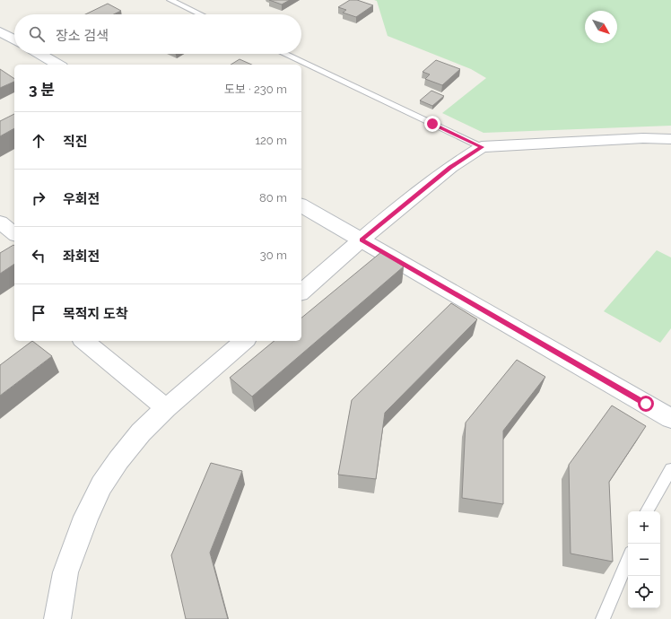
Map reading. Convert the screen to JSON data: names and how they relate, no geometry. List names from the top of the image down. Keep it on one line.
{"north":"bottom right","page":{"search":"장소 검색","heading":["3 분","도보 · 230 m"],"list":[["직진","120 m"],["우회전","80 m"],["좌회전","30 m"],"목적지 도착"],"map_buttons":["+","−"]}}
